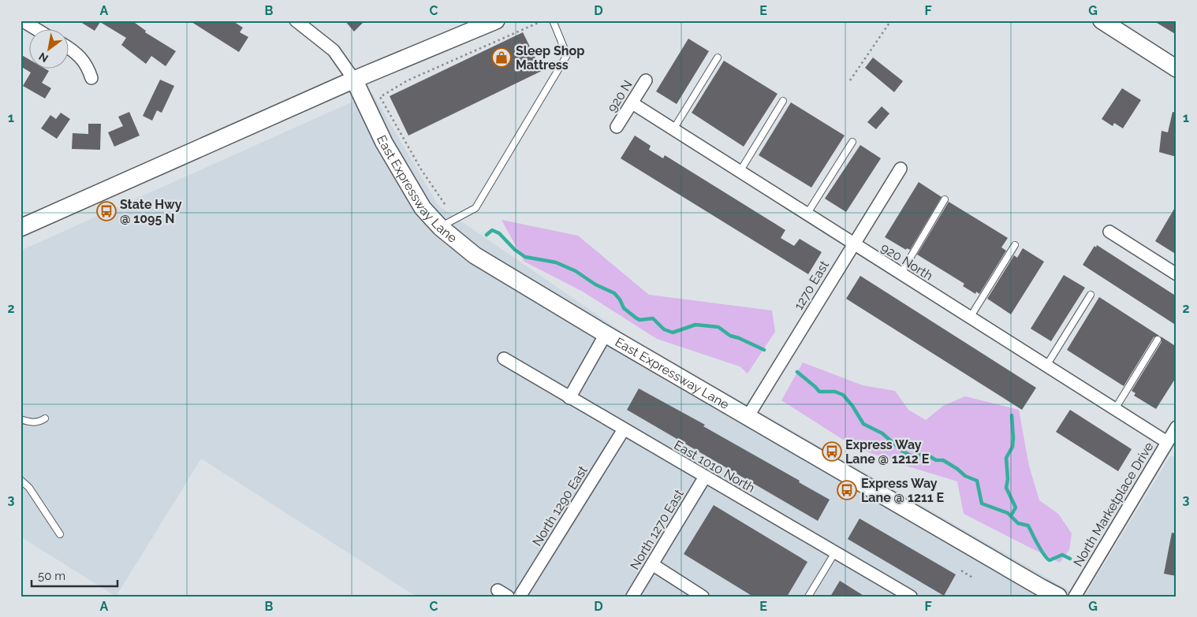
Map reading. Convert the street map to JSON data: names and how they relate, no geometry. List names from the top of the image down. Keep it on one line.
{"streets":{"street":["920 N","East Expressway Lane","920 North","1270 East","East 1010 North","North Marketplace Drive","North 1290 East","North 1270 East"]},"crossings":[["920 N","920 North"],["East Expressway Lane","1270 East"],["920 North","1270 East"],["920 North","North Marketplace Drive"],["East 1010 North","North 1290 East"],["East 1010 North","North 1270 East"]],"places":{"shop":["Sleep Shop Mattress"],"bus stop":["State Hwy @ 1095 N","Express Way Lane @ 1212 E","Express Way Lane @ 1211 E"]},"scale_bar":"50 m","north":"bottom left","grid":{"columns":["A","B","C","D","E","F","G"],"rows":["1","2","3"]}}
